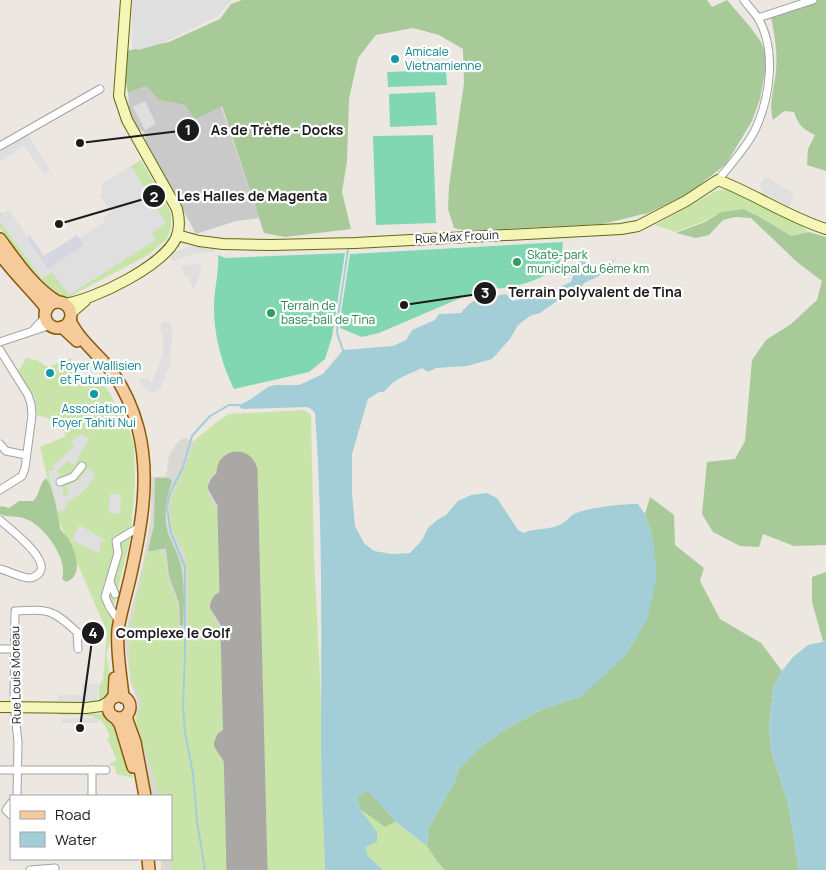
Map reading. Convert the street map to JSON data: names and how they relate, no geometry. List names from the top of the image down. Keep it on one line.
{"streets":{"street":["Rue Max Frouin","Rue Louis Moreau"]},"places":["Amicale Vietnamienne","As de Trèfle - Docks","Les Halles de Magenta","Skate-park municipal du 6ème km","Terrain polyvalent de Tina","Terrain de base-ball de Tina","Foyer Wallisien et Futunien","Association Foyer Tahiti Nui","Complexe le Golf"],"legend":["Road","Water"]}
